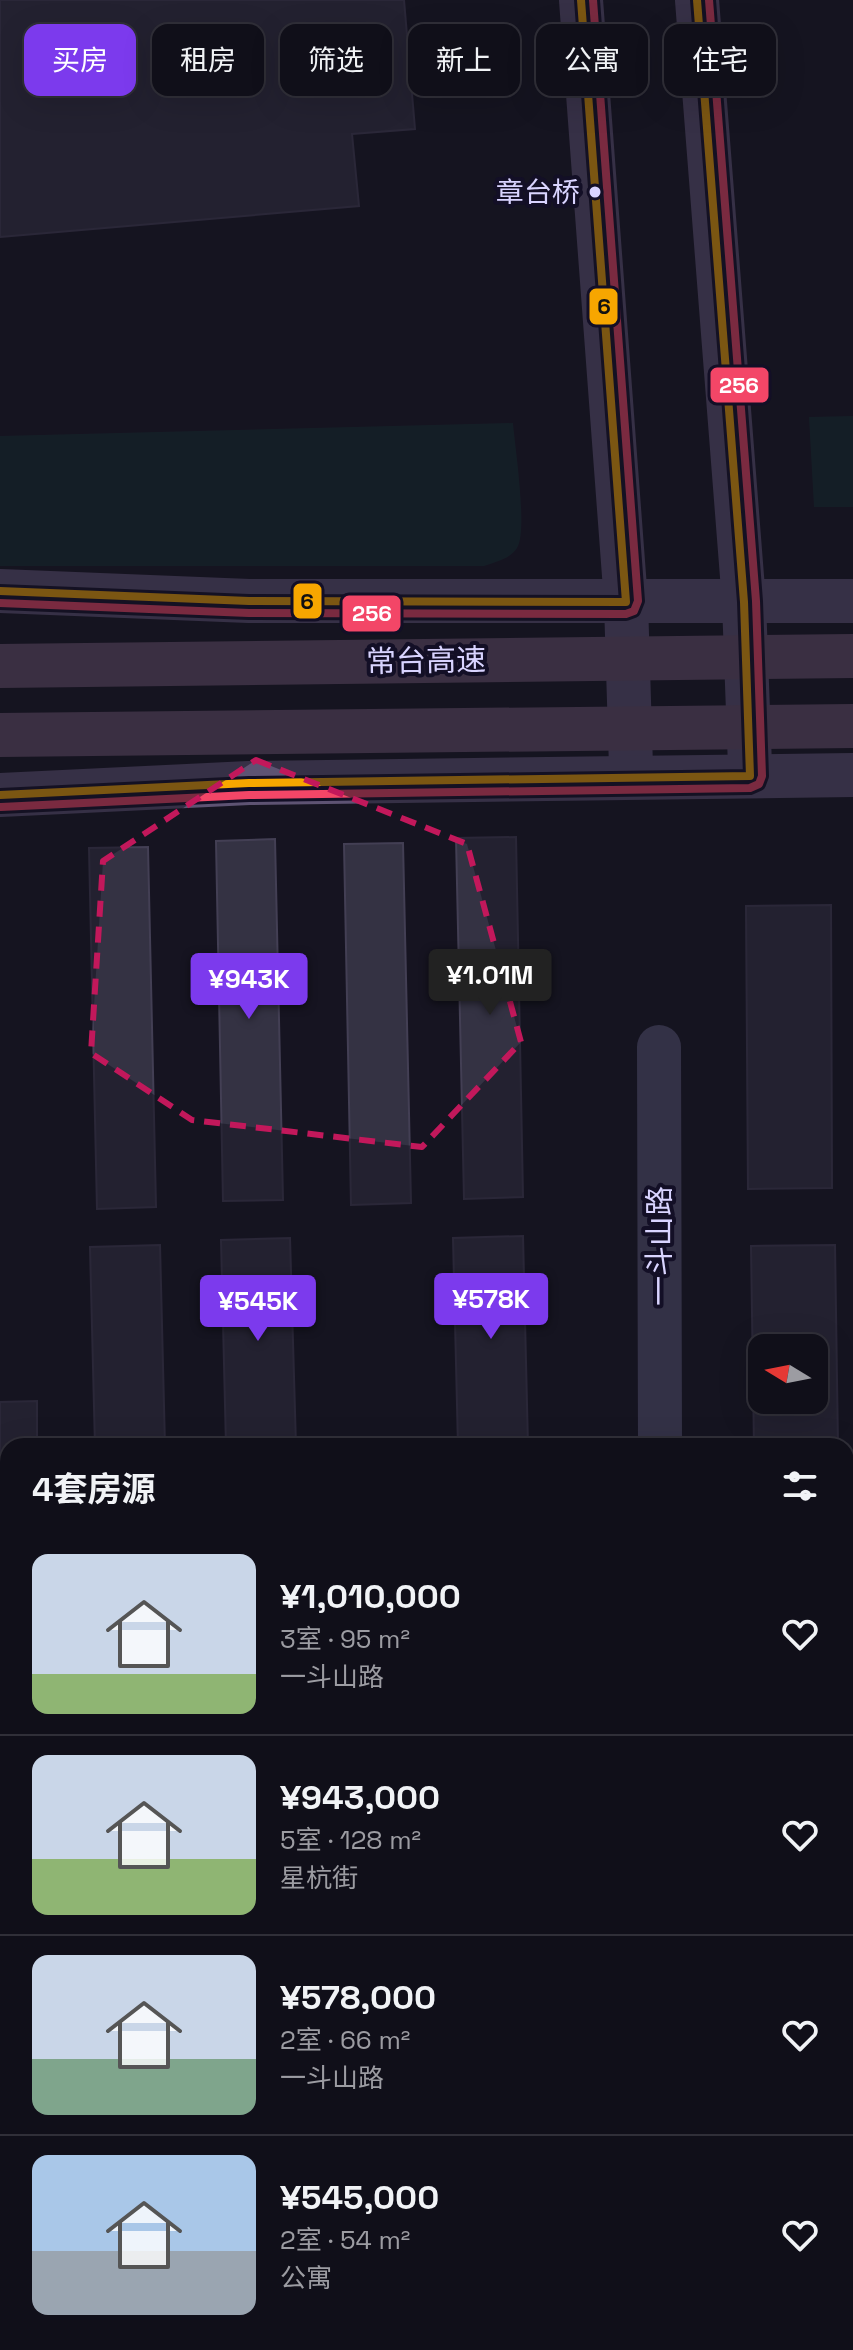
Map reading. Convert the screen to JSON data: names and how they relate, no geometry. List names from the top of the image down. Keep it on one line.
{"streets":{"highway":["常台高速"],"street":["一斗山路"]},"places":["章台桥"],"lines":["transit line 6","transit line 256"],"north":"left","page":{"chip":["买房","租房","筛选","新上","公寓","住宅"],"price":["¥1.01M","¥943K","¥578K","¥545K"],"heading":"4套房源","list":[{"name":"¥1,010,000","note":"3室 · 95 m² · 一斗山路"},{"name":"¥943,000","note":"5室 · 128 m² · 星杭街"},{"name":"¥578,000","note":"2室 · 66 m² · 一斗山路"},{"name":"¥545,000","note":"2室 · 54 m² · 公寓"}]}}
